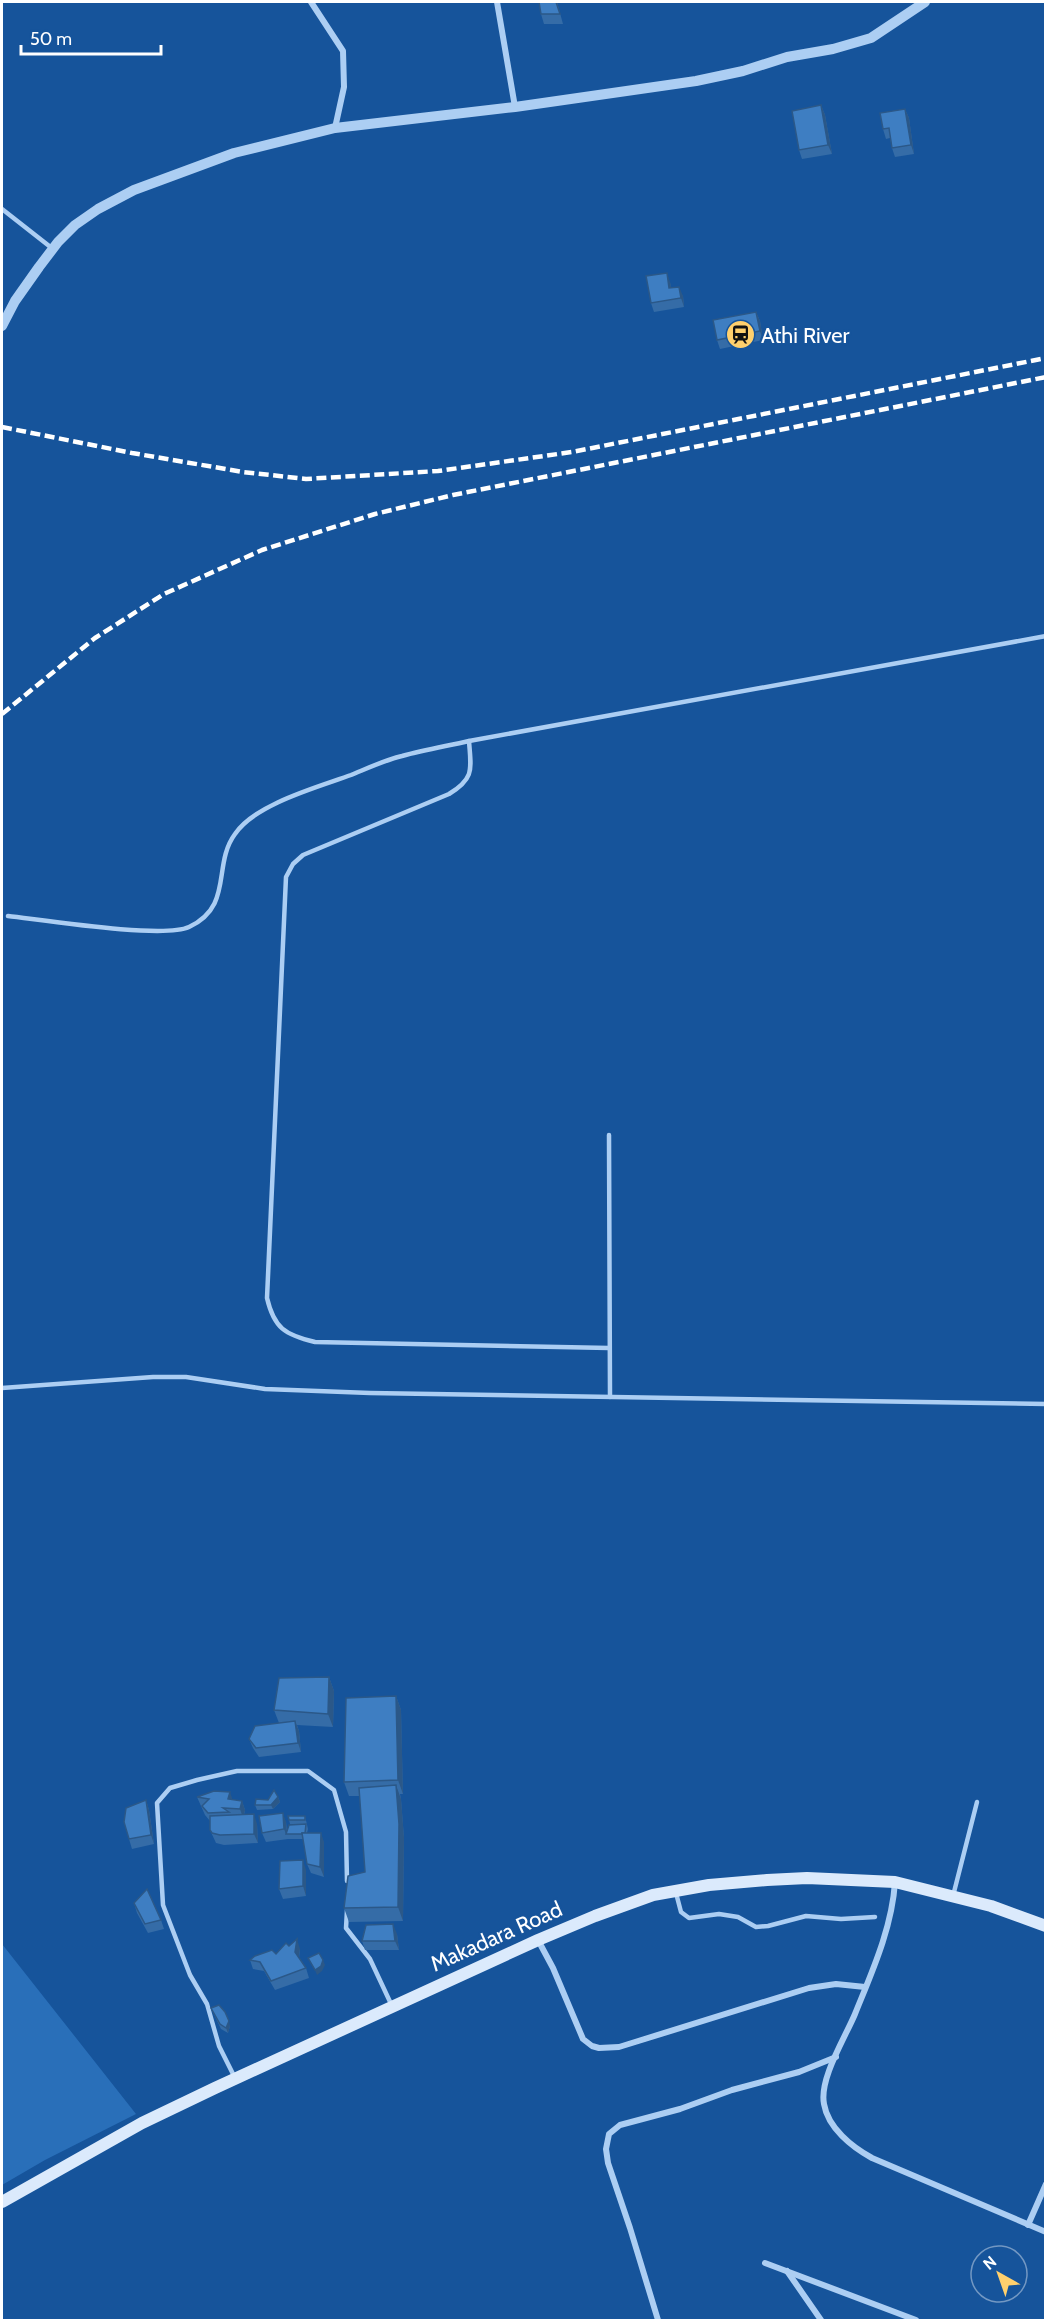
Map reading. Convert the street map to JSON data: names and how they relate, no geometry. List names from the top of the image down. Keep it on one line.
{"streets":{"main road":["Makadara Road"]},"places":{"station":["Athi River"]},"scale_bar":"50 m","north":"top left"}
